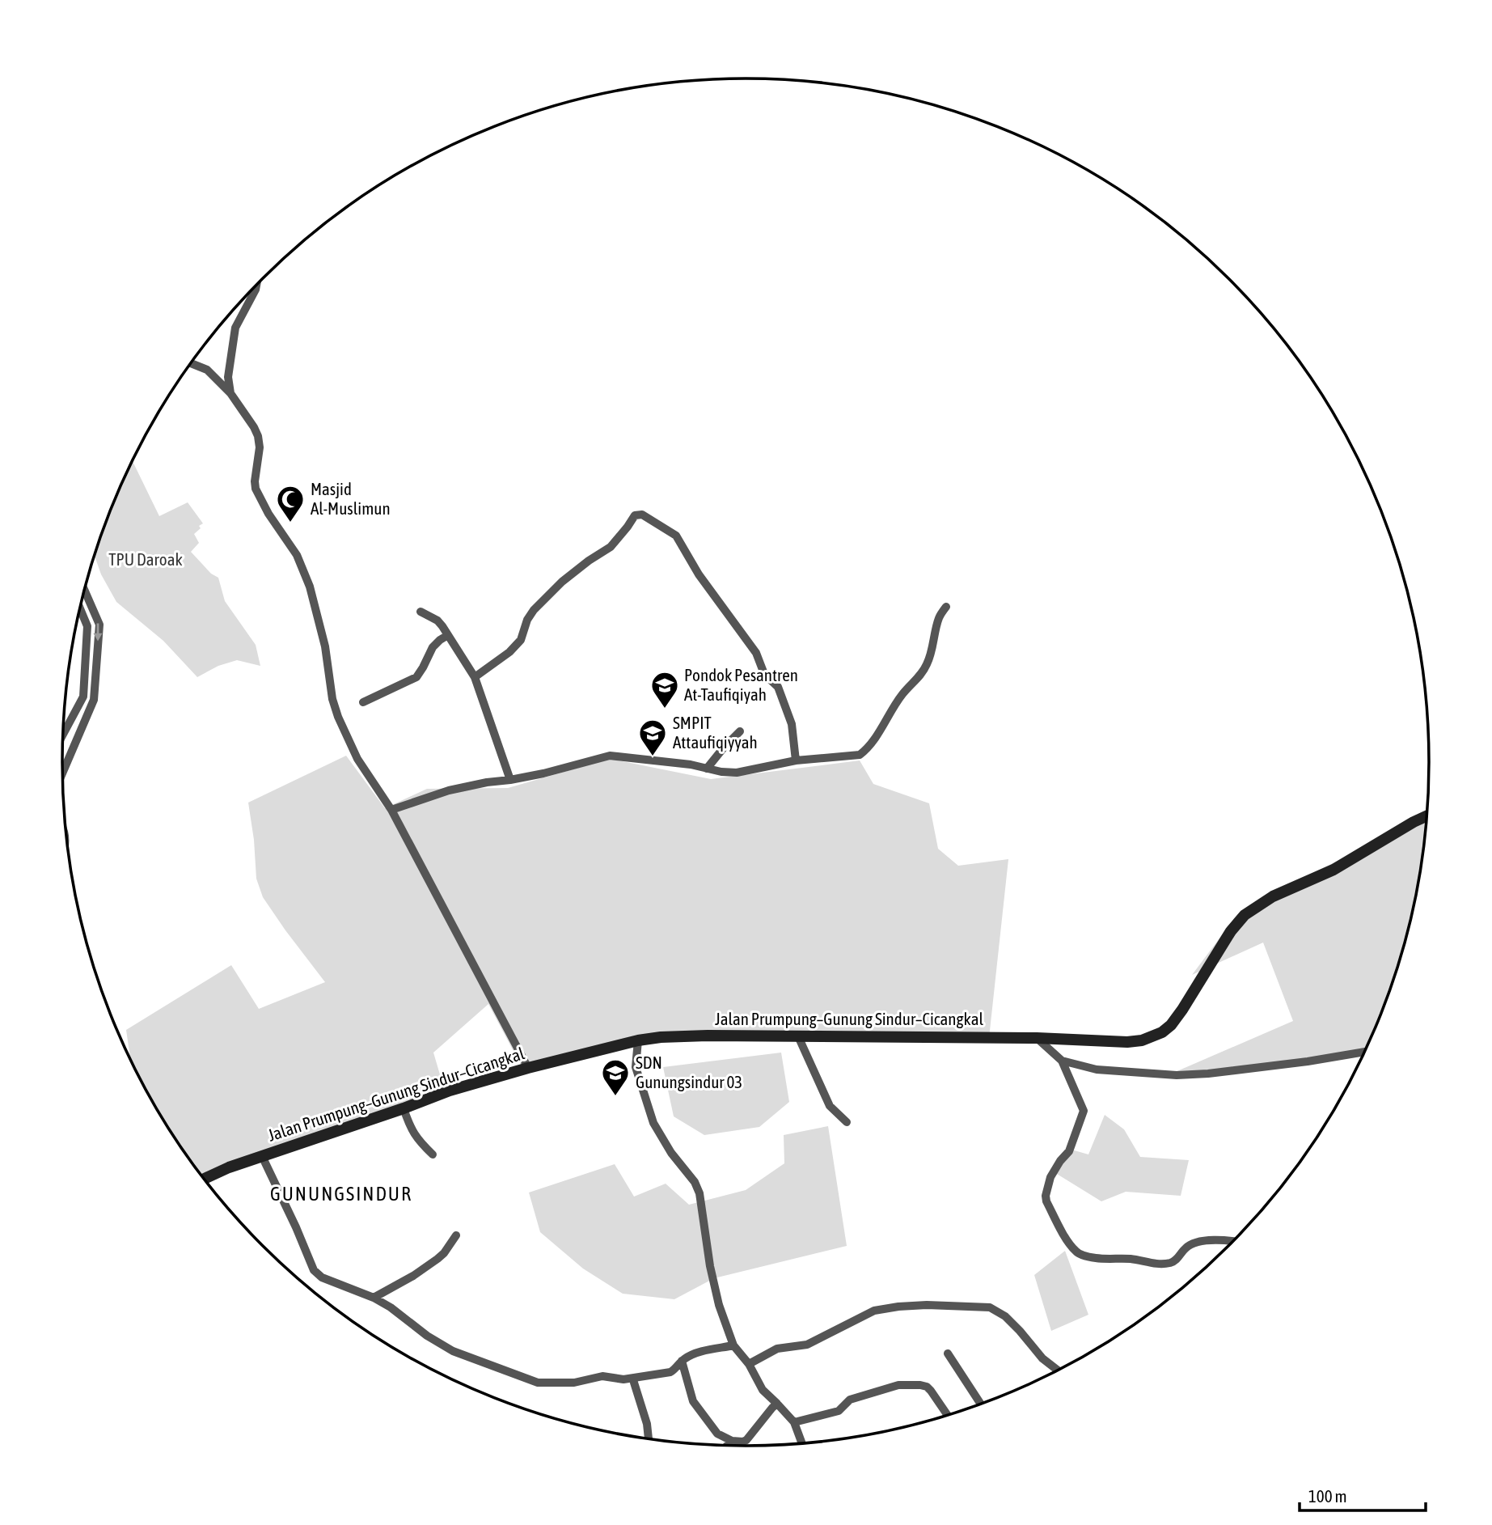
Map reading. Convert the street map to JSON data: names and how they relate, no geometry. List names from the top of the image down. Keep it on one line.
{"streets":{"main road":["Jalan Prumpung–Gunung Sindur–Cicangkal"]},"districts":["GUNUNGSINDUR"],"parks":["TPU Daroak"],"places":{"mosque":["Masjid Al-Muslimun"],"school or university":["Pondok Pesantren At-Taufiqiyah","SMPIT Attaufiqiyyah","SDN Gunungsindur 03"]},"scale_bar":"100 m"}
